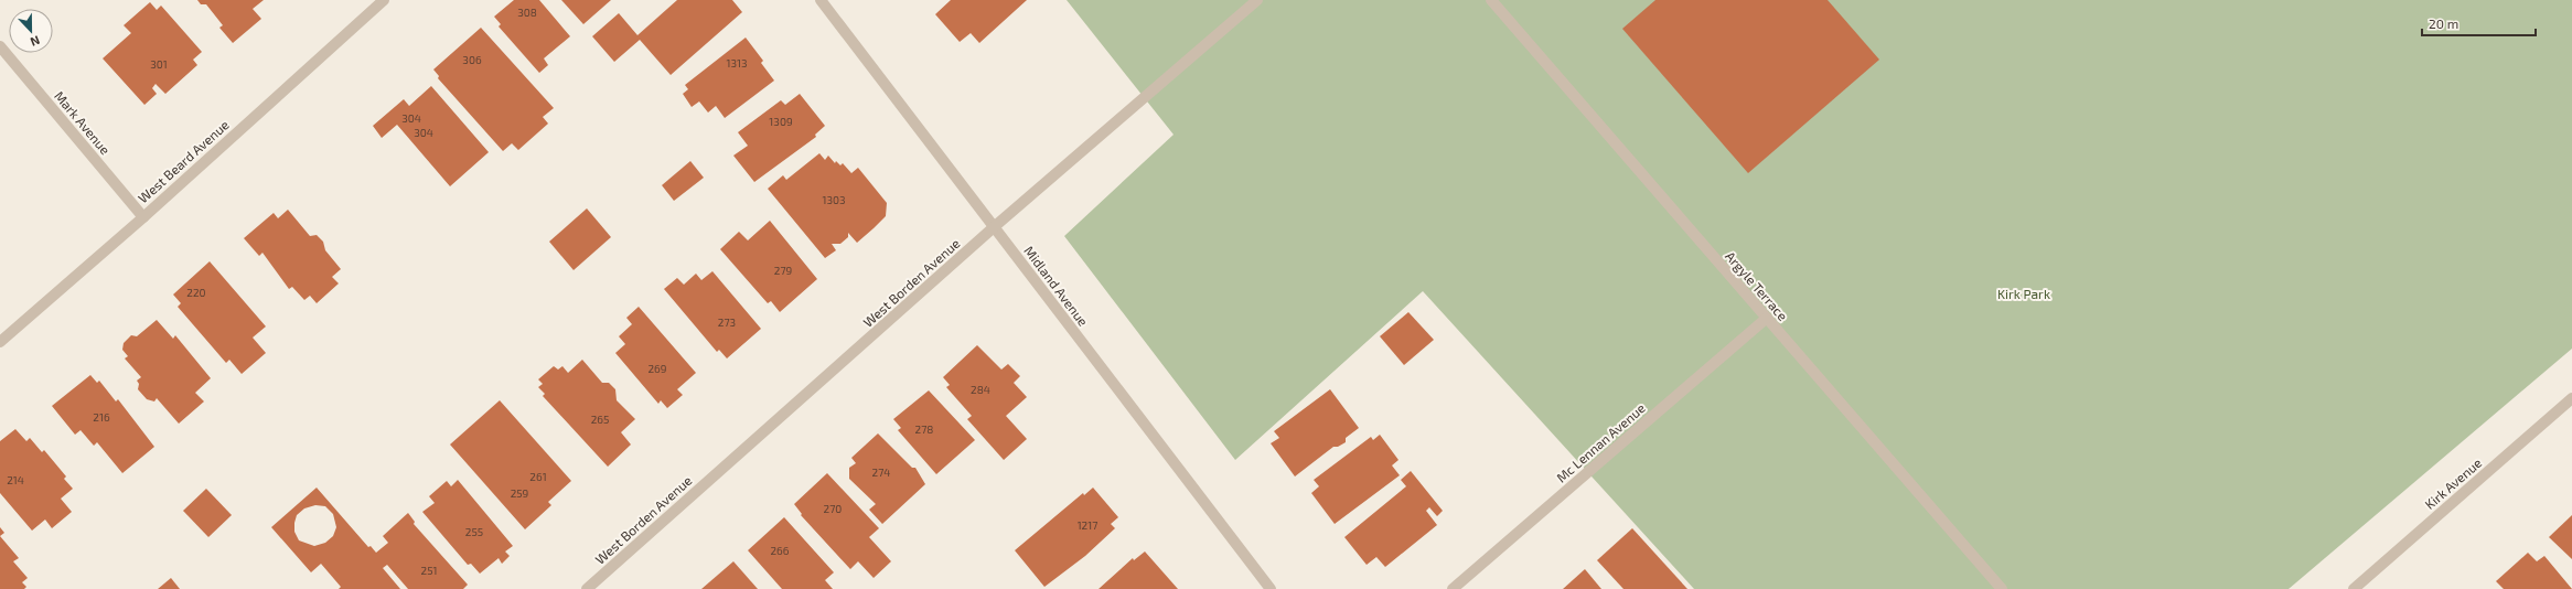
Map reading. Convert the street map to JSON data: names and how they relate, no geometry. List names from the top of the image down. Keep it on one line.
{"streets":{"street":["Mark Avenue","West Beard Avenue","West Borden Avenue","Midland Avenue","Argyle Terrace","Mc Lennan Avenue","Kirk Avenue"]},"crossings":[["Mark Avenue","West Beard Avenue"],["West Borden Avenue","Midland Avenue"],["Argyle Terrace","Mc Lennan Avenue"]],"parks":["Kirk Park"],"house_numbers":["308","306","1313","301","304","1309","304","1303","279","220","273","269","284","216","265","278","274","261","214","259","270","1217","255","266","251"],"scale_bar":"20 m","north":"bottom"}
